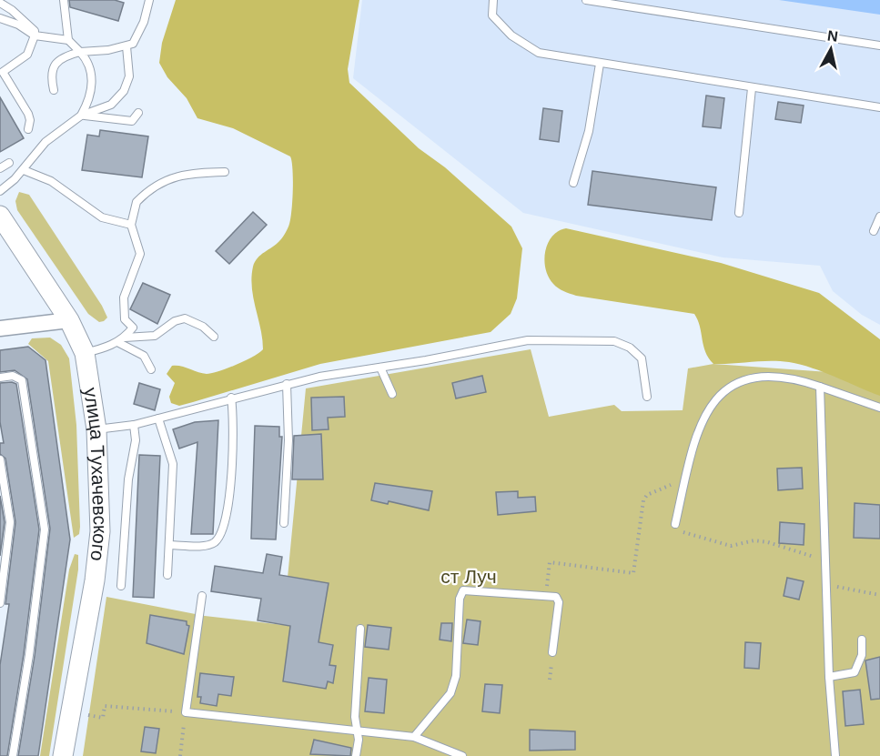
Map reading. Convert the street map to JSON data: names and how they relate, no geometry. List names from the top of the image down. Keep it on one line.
{"streets":{"street":["улица Тухачевского"]},"parks":["ст Луч"],"north":"top"}
